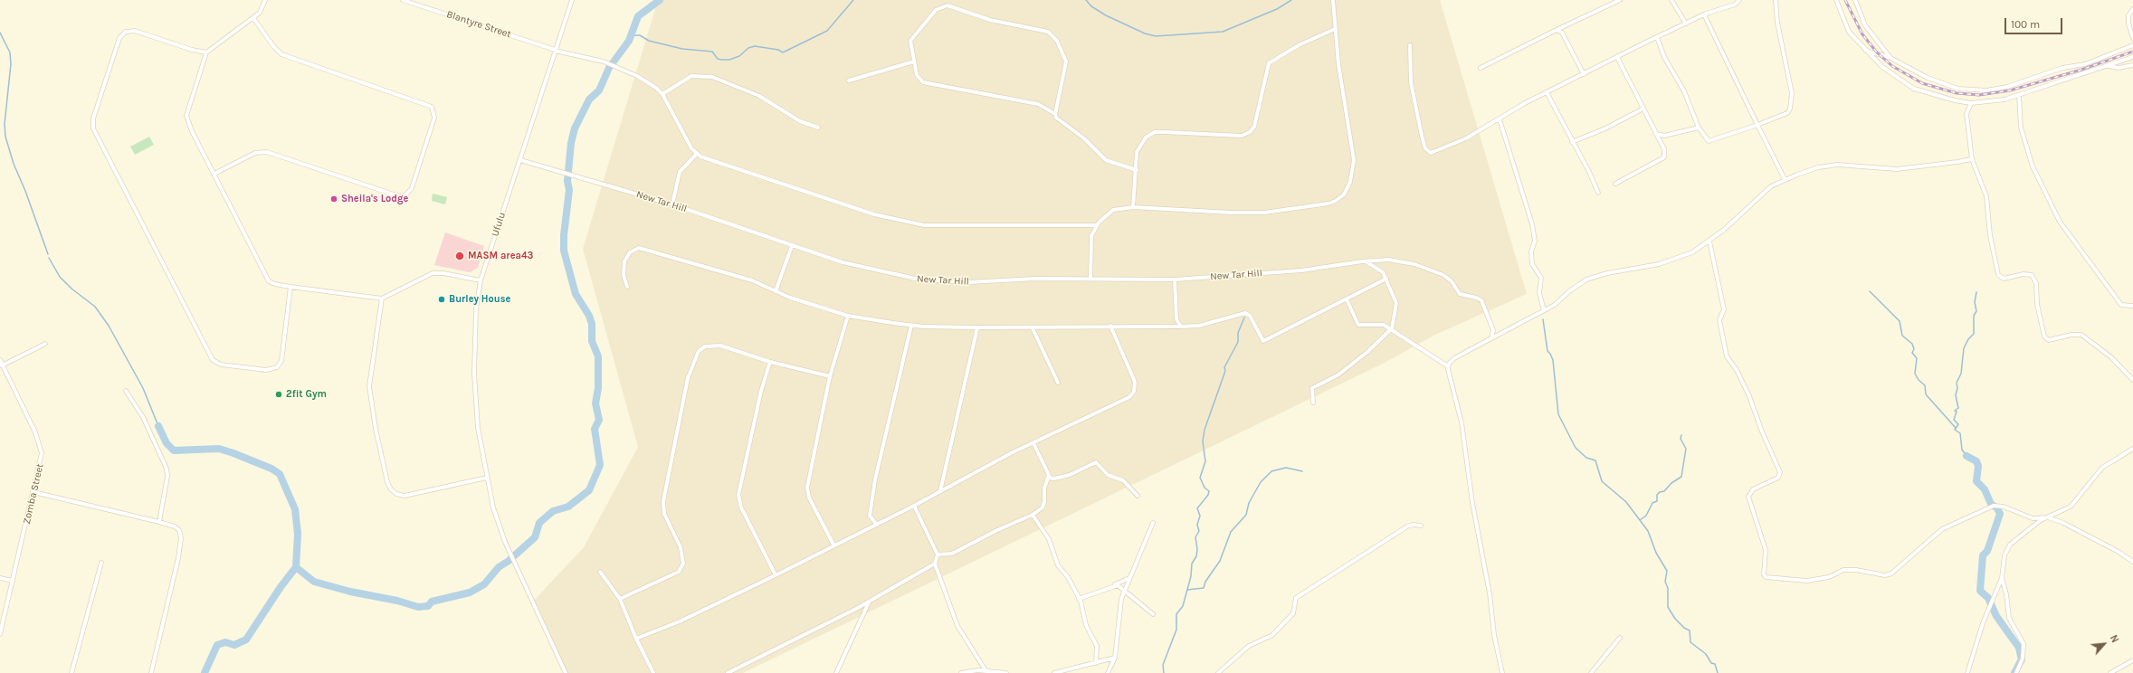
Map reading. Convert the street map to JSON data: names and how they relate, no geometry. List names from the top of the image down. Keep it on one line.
{"streets":{"street":["Blantyre Street","New Tar Hill","Ufulu","Zomba Street"]},"crossings":[["Blantyre Street","Ufulu"],["New Tar Hill","Ufulu"]],"places":["Sheila's Lodge","MASM area43","Burley House","2fit Gym"],"scale_bar":"100 m","north":"top right"}
